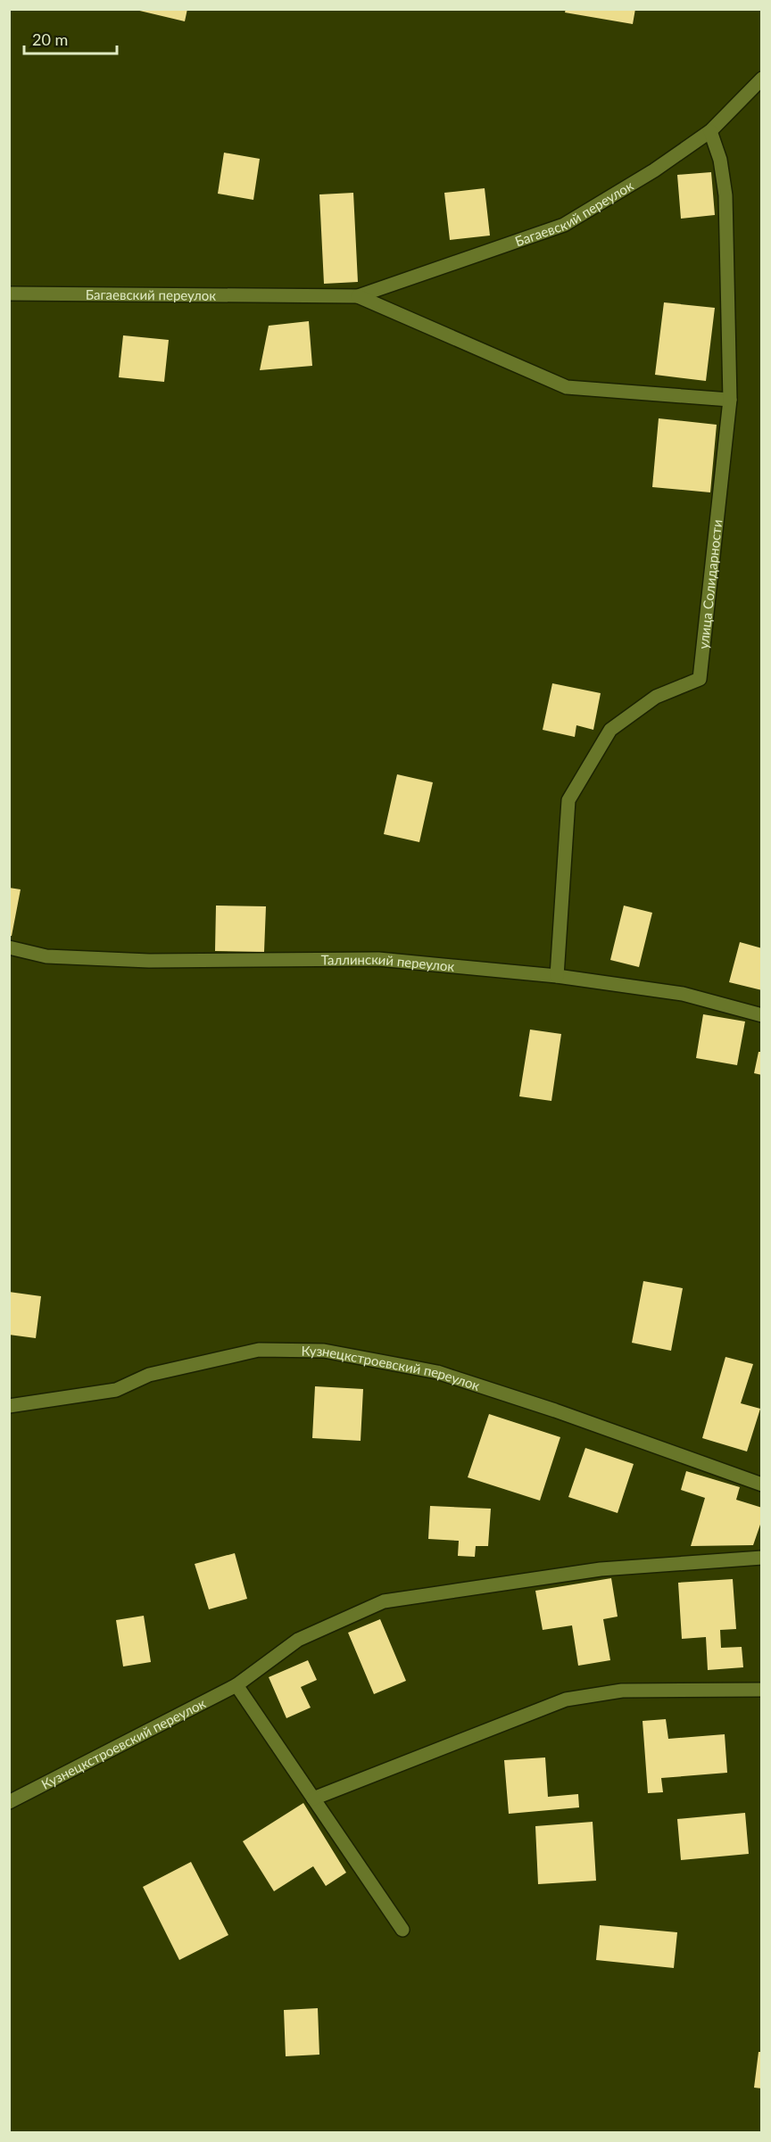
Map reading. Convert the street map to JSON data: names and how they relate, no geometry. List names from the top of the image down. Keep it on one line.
{"streets":{"street":["Багаевский переулок","улица Солидарности","Таллинский переулок","Кузнецкстроевский переулок"]},"crossings":[["Багаевский переулок","улица Солидарности"],["улица Солидарности","Таллинский переулок"]],"scale_bar":"20 m"}
